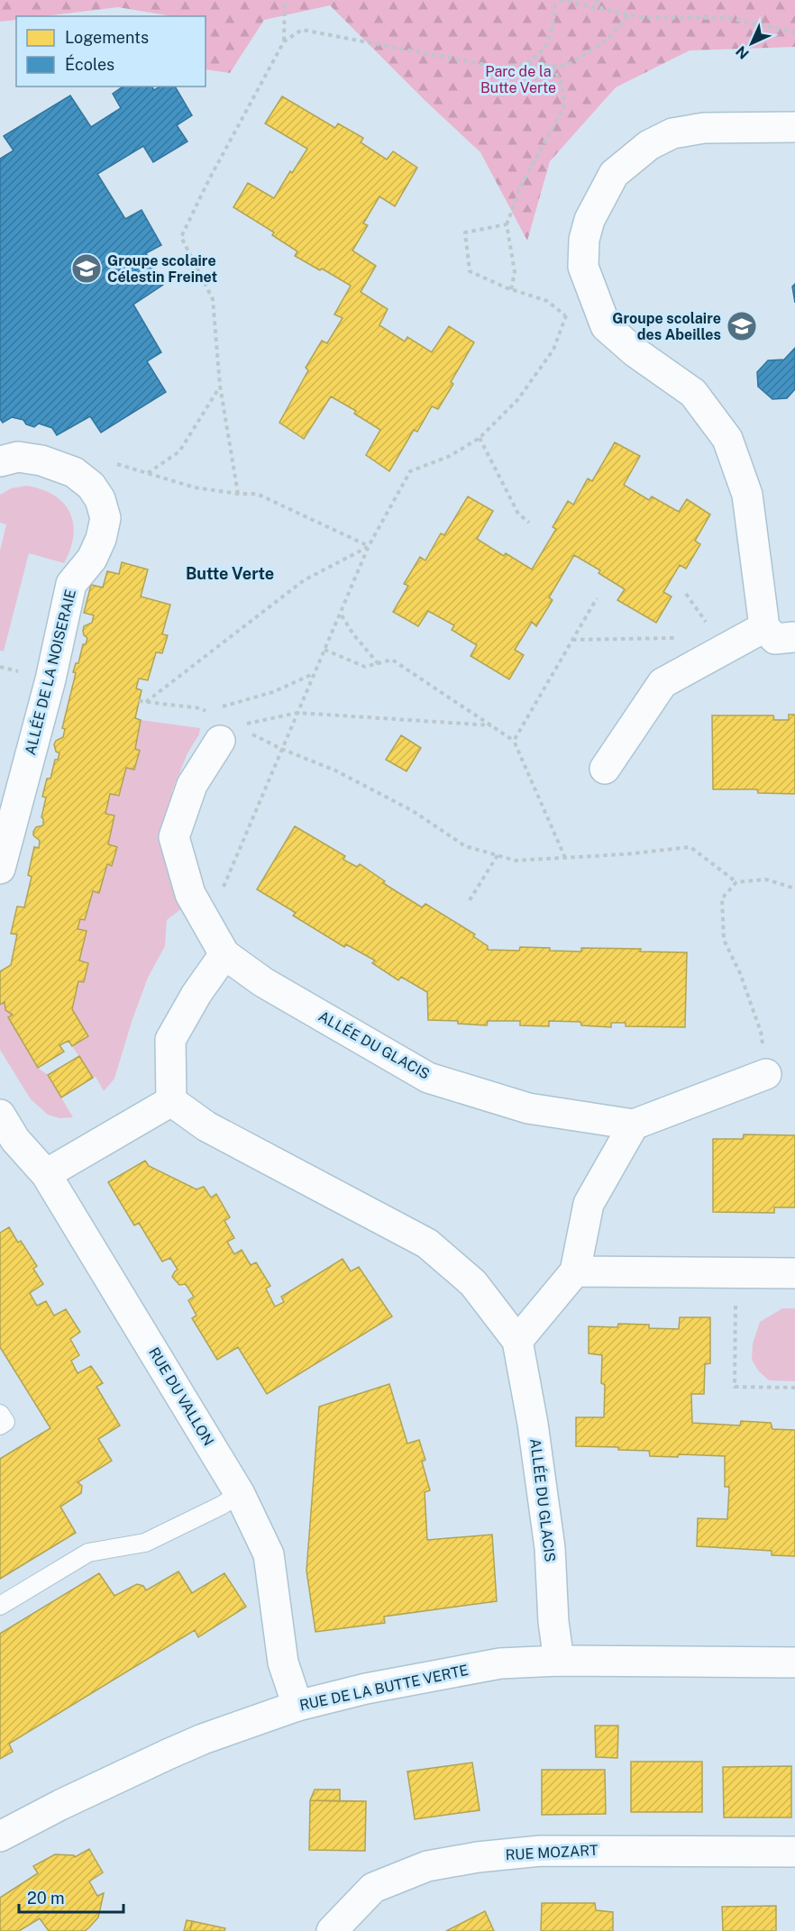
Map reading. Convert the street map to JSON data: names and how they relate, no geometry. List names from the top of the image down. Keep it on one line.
{"streets":{"street":["ALLÉE DE LA NOISERAIE","ALLÉE DU GLACIS","RUE DU VALLON","RUE DE LA BUTTE VERTE","RUE MOZART"]},"crossings":[["ALLÉE DU GLACIS","RUE DE LA BUTTE VERTE"],["RUE DU VALLON","RUE DE LA BUTTE VERTE"]],"districts":["Butte Verte"],"parks":["Parc de la Butte Verte"],"places":{"school or university":["Groupe scolaire Célestin Freinet","Groupe scolaire des Abeilles"]},"legend":["Logements","Écoles"],"scale_bar":"20 m","north":"bottom left"}
